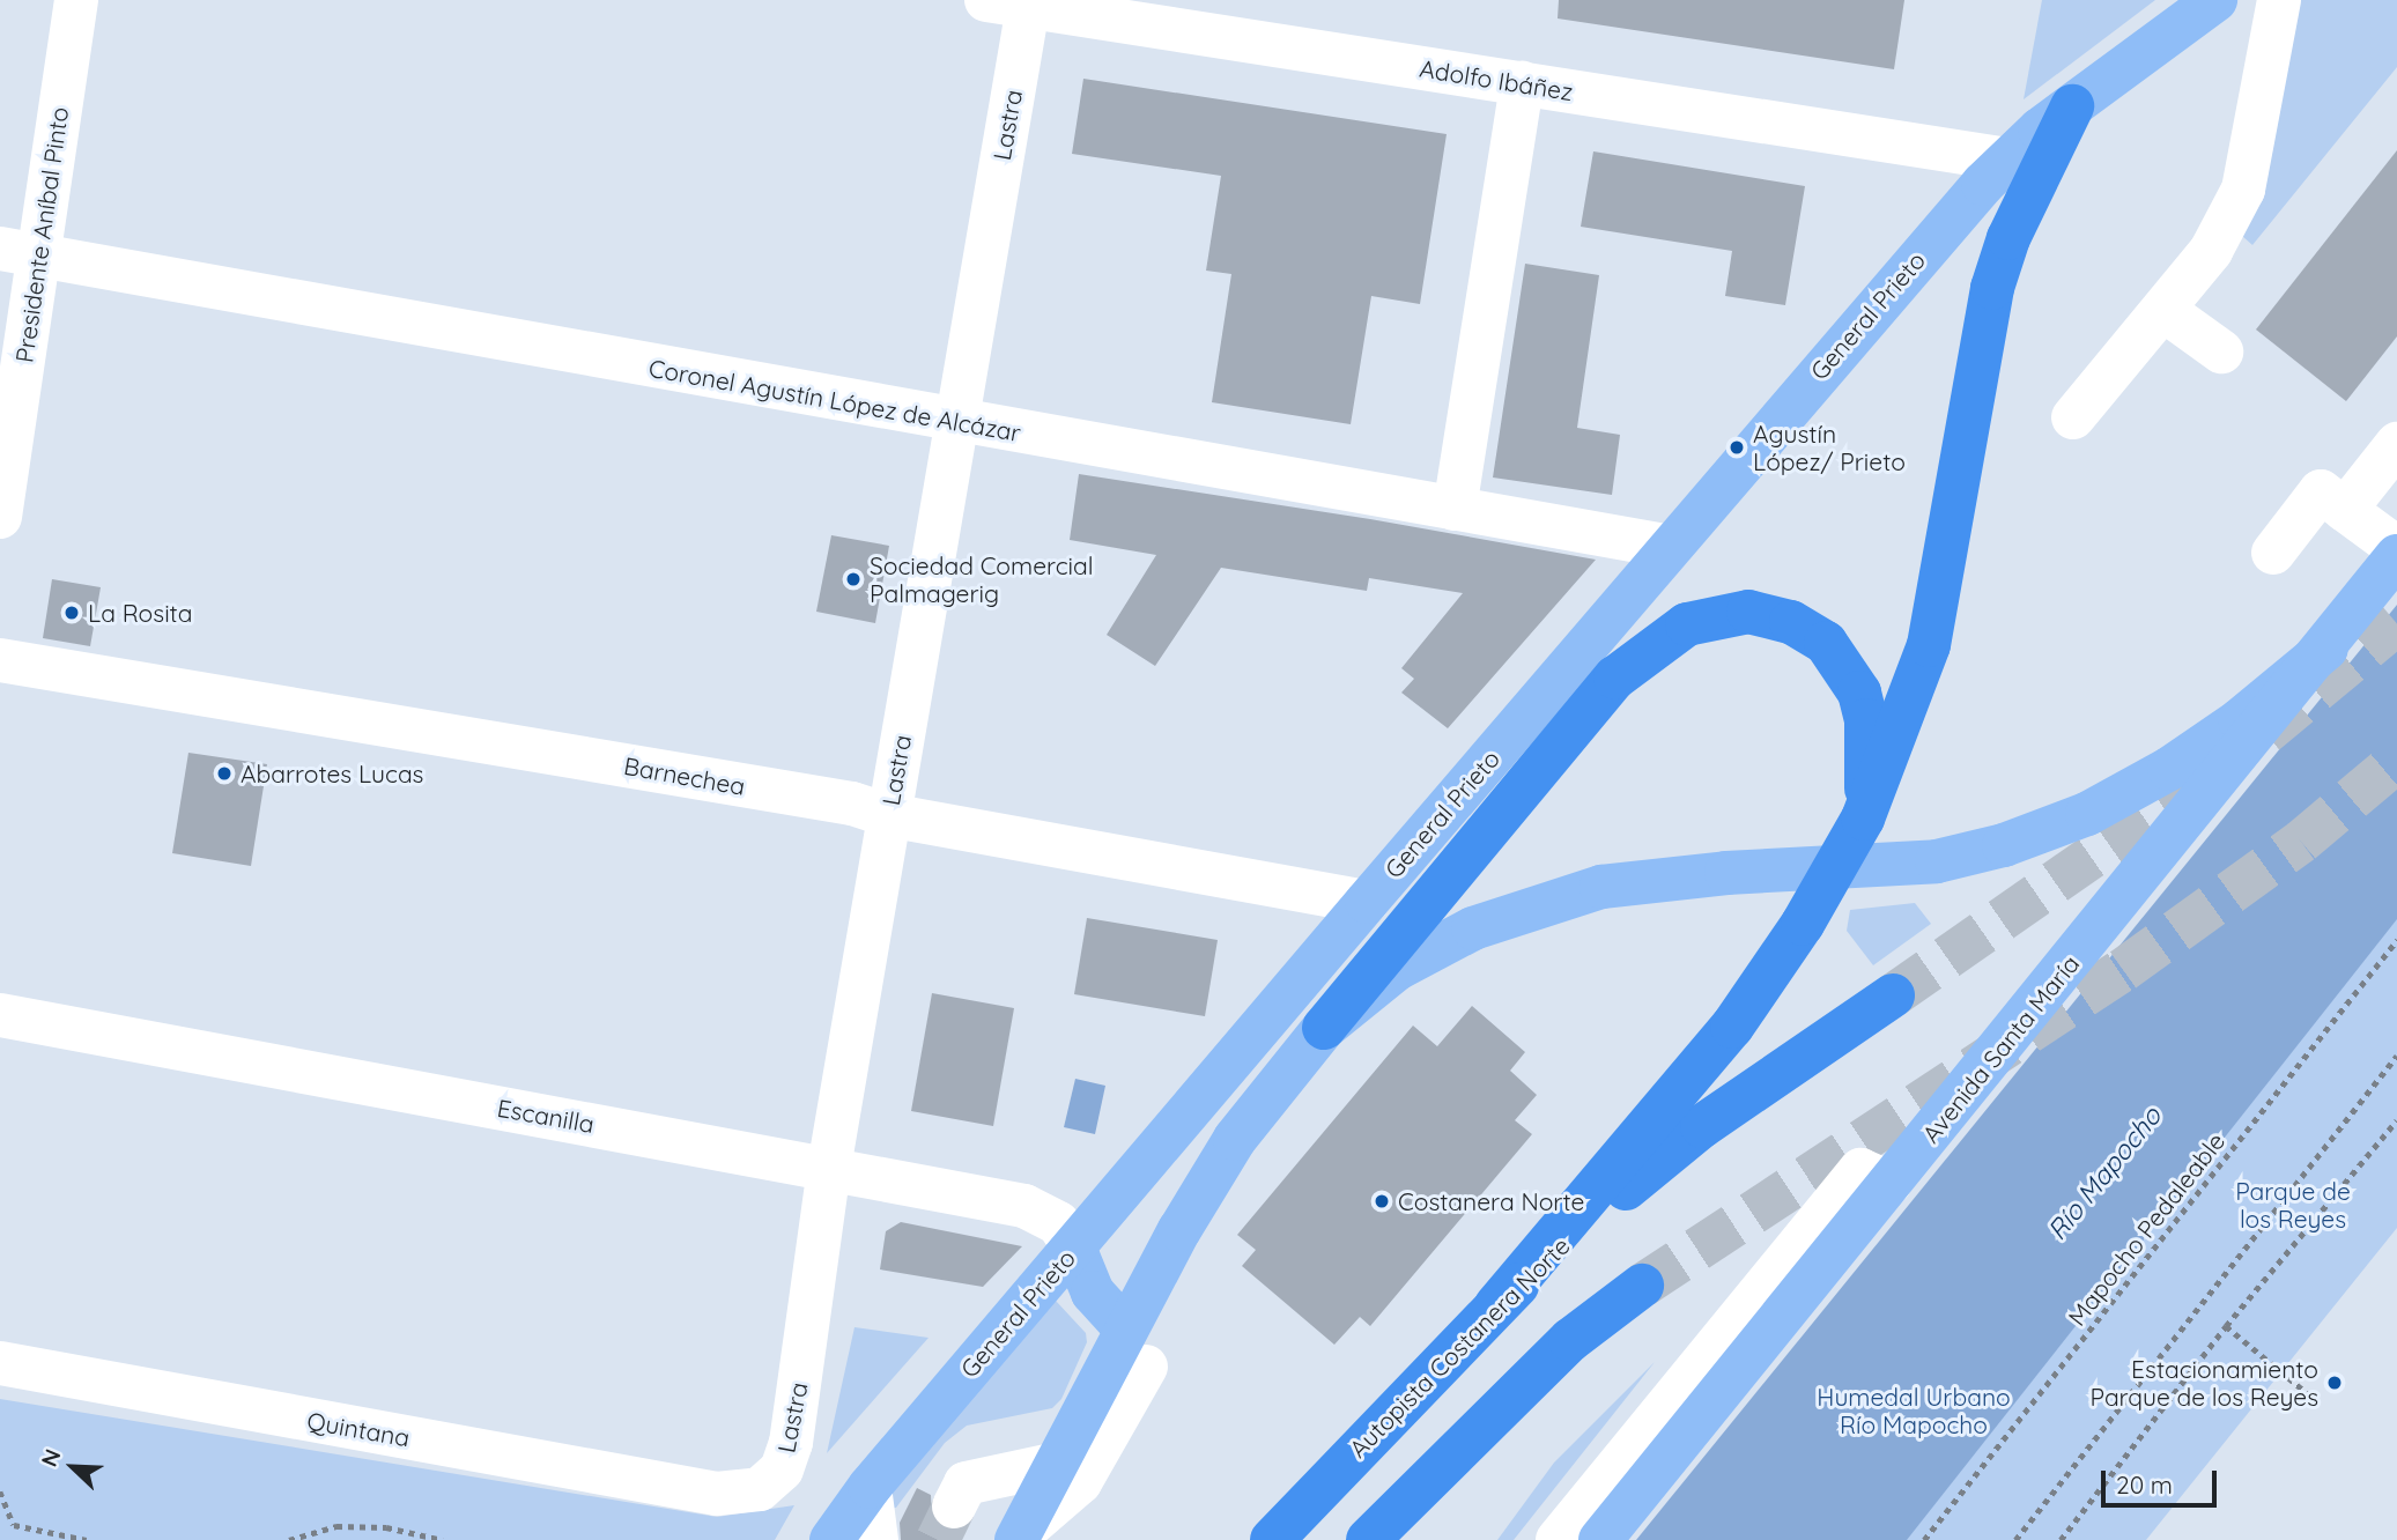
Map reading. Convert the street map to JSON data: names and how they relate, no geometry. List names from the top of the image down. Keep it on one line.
{"streets":{"highway":["Autopista Costanera Norte"],"main road":["General Prieto","Avenida Santa María"],"street":["Adolfo Ibáñez","Lastra","Presidente Aníbal Pinto","Coronel Agustín López de Alcázar","Barnechea","Escanilla","Quintana"],"path":["Mapocho Pedaleable"]},"crossings":[["Adolfo Ibáñez","Lastra"],["Adolfo Ibáñez","General Prieto"],["Lastra","Coronel Agustín López de Alcázar"],["Lastra","Barnechea"],["Lastra","Escanilla"],["Lastra","Quintana"],["Presidente Aníbal Pinto","Coronel Agustín López de Alcázar"],["General Prieto","Coronel Agustín López de Alcázar"],["General Prieto","Barnechea"],["General Prieto","Escanilla"]],"water":["Río Mapocho"],"parks":["Parque de los Reyes","Humedal Urbano Río Mapocho"],"places":["Agustín López/ Prieto","Sociedad Comercial Palmagerig","La Rosita","Abarrotes Lucas","Costanera Norte","Estacionamiento Parque de los Reyes"],"scale_bar":"20 m","north":"top left"}
